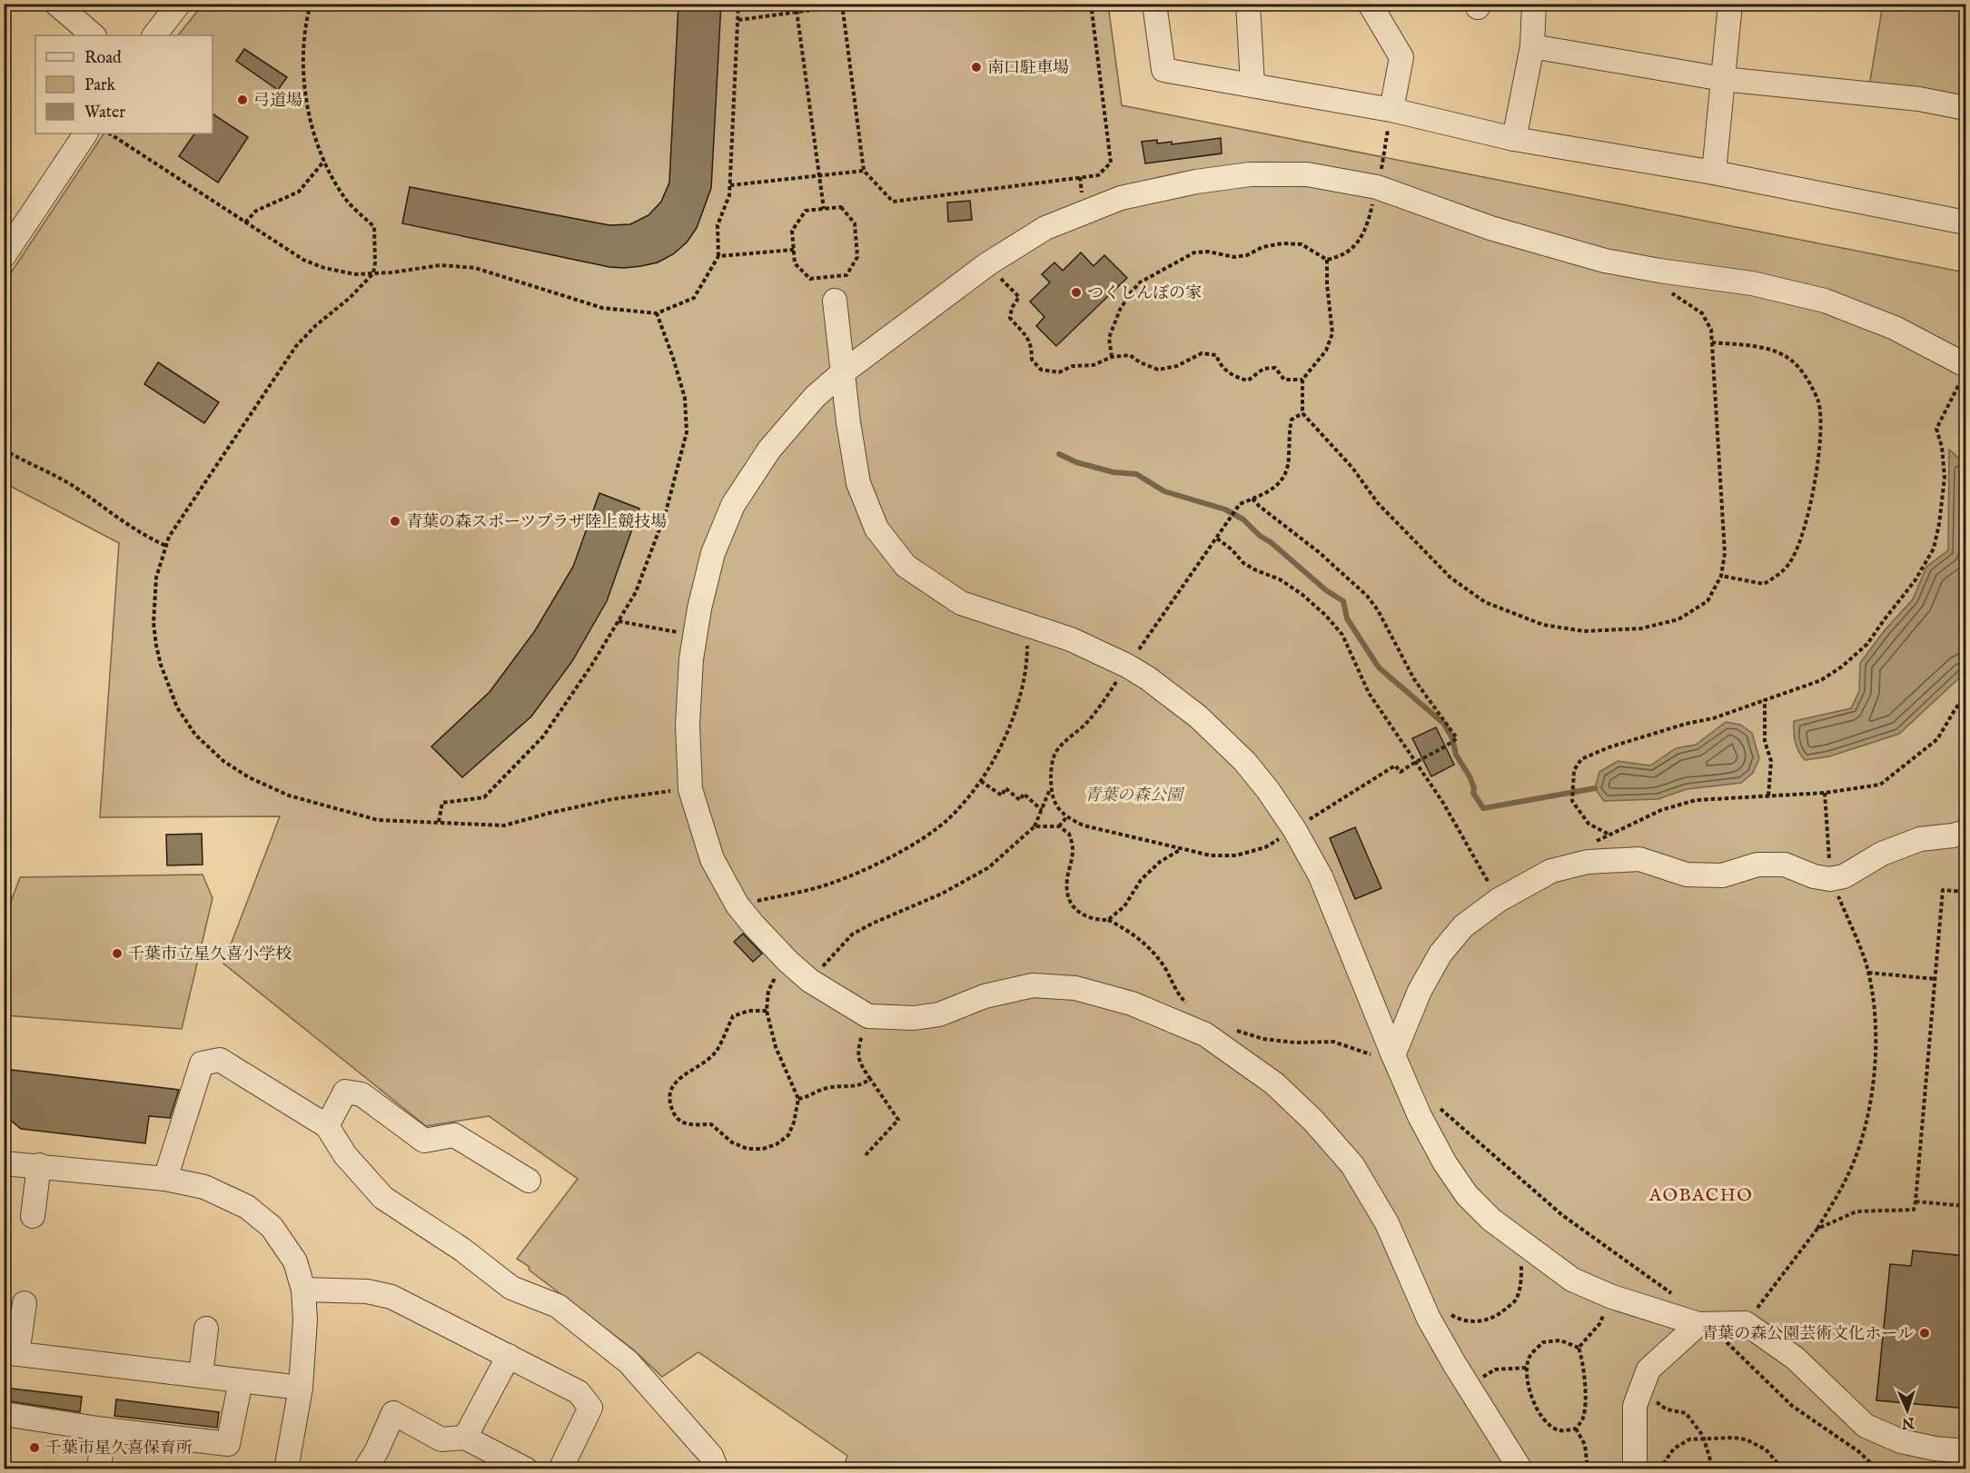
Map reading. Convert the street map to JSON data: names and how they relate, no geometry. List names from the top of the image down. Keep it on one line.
{"districts":["AOBACHO"],"parks":["青葉の森公園"],"places":["南口駐車場","弓道場","つくしんぼの家","青葉の森スポーツプラザ陸上競技場","千葉市立星久喜小学校","青葉の森公園芸術文化ホール","千葉市星久喜保育所"],"legend":["Road","Park","Water"],"north":"bottom"}
